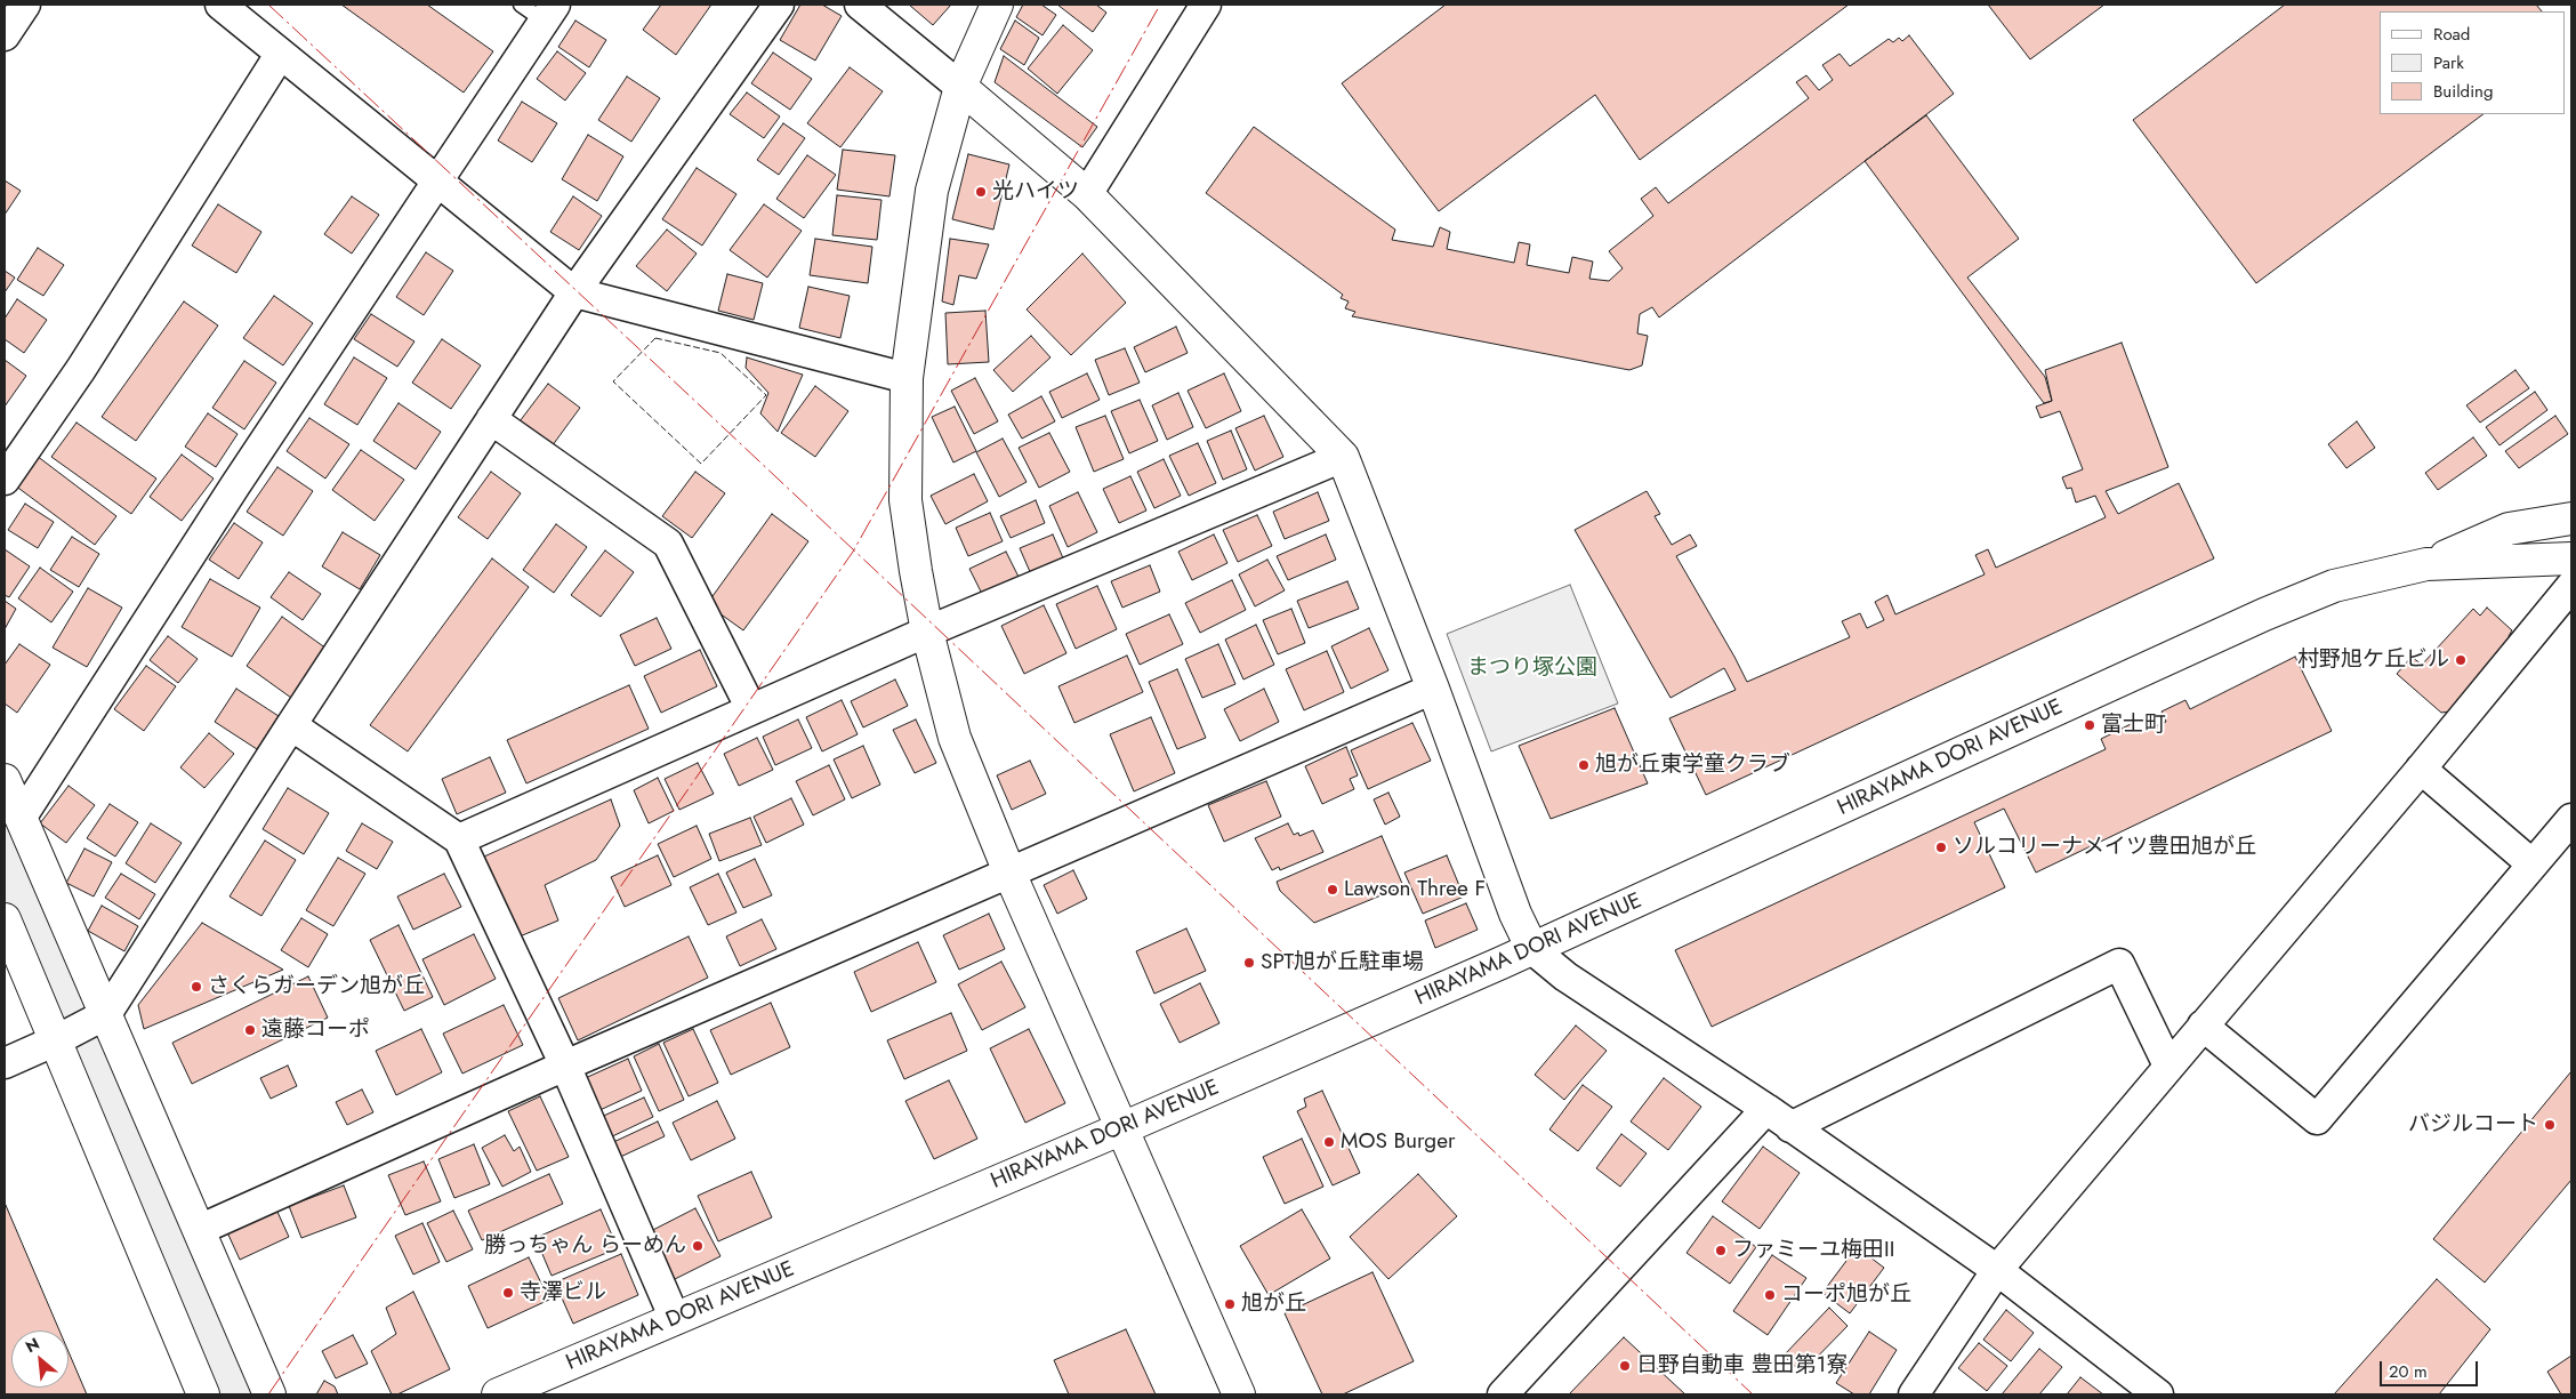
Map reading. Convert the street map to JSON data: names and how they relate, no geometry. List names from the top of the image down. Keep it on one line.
{"streets":{"street":["HIRAYAMA DORI AVENUE"]},"parks":["まつり塚公園"],"places":["光ハイツ","村野旭ケ丘ビル","富士町","旭が丘東学童クラブ","ソルコリーナメイツ豊田旭が丘","Lawson Three F","SPT旭が丘駐車場","さくらガーデン旭が丘","遠藤コーポ","バジルコート","MOS Burger","勝っちゃん らーめん","ファミーユ梅田II","寺澤ビル","コーポ旭が丘","旭が丘","日野自動車 豊田第1寮"],"legend":["Road","Park","Building"],"scale_bar":"20 m","north":"top left"}
